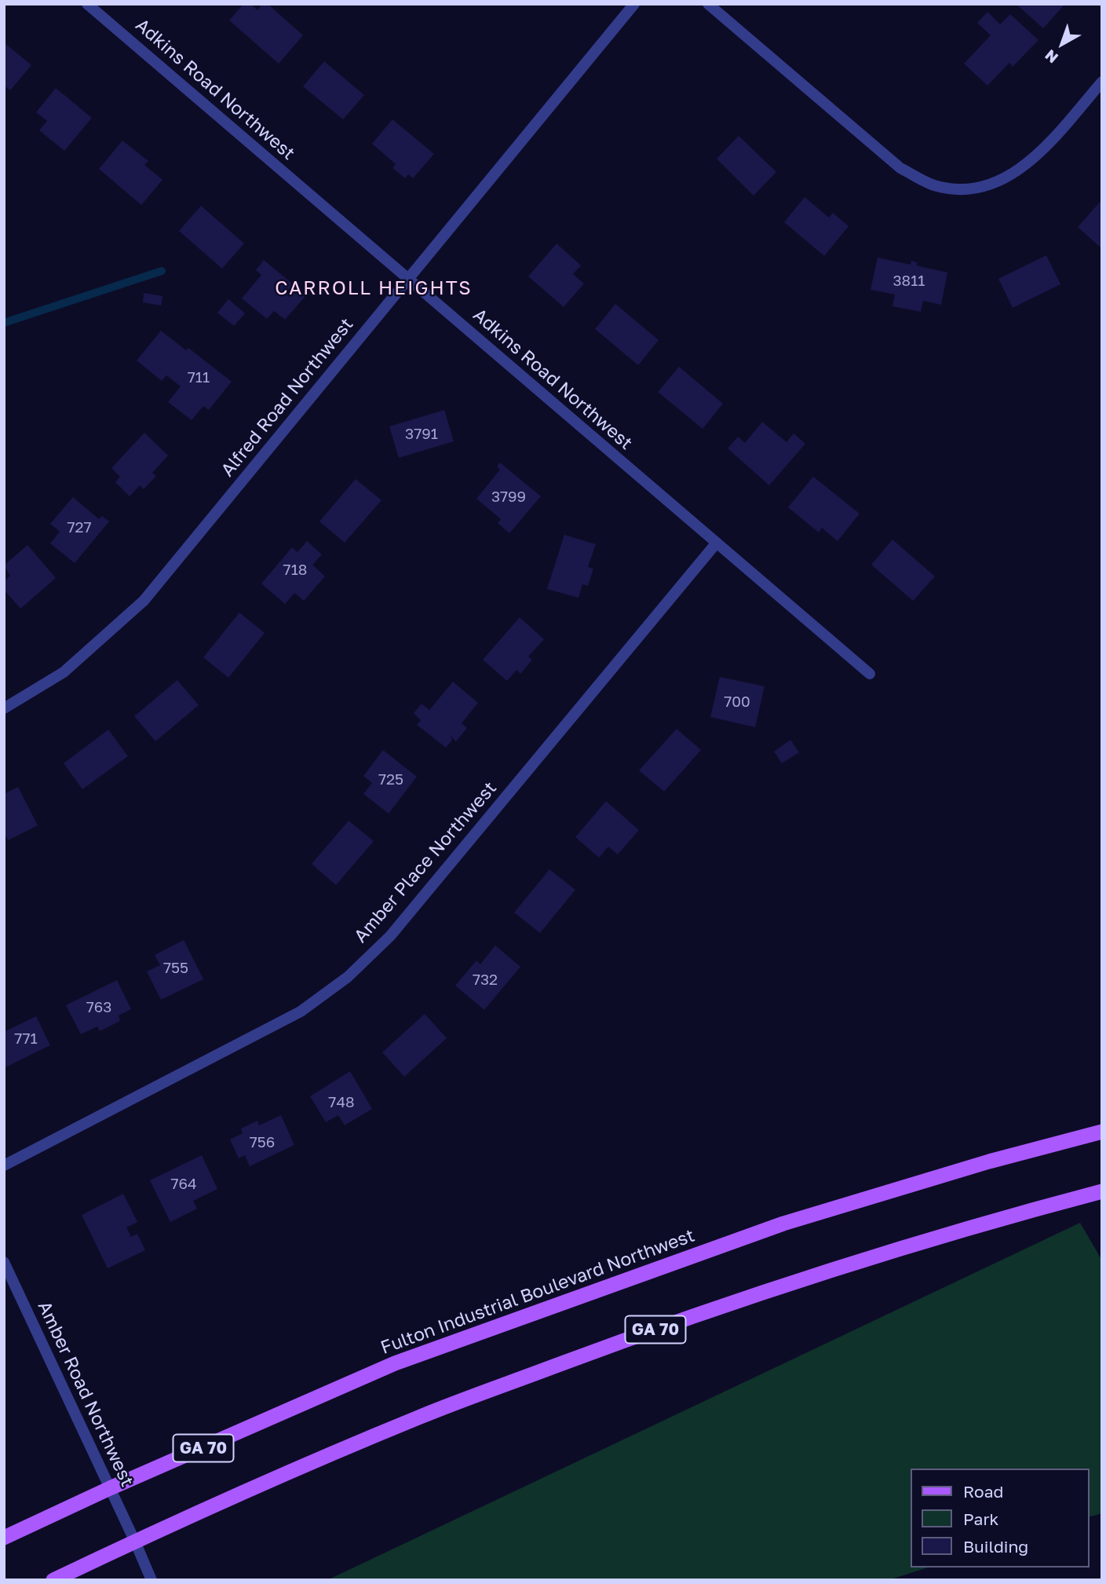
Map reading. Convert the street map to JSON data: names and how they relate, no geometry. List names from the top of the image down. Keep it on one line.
{"streets":{"main road":["Fulton Industrial Boulevard Northwest","GA 70"],"street":["Adkins Road Northwest","Alfred Road Northwest","Amber Place Northwest","Amber Road Northwest"]},"crossings":[["Adkins Road Northwest","Alfred Road Northwest"],["Adkins Road Northwest","Amber Place Northwest"],["Fulton Industrial Boulevard Northwest","Amber Road Northwest"],["GA 70","Amber Road Northwest"]],"districts":["CARROLL HEIGHTS"],"house_numbers":["3811","711","3791","3799","727","718","700","725","755","732","763","771","748","756","764"],"legend":["Road","Park","Building"],"north":"bottom left"}
